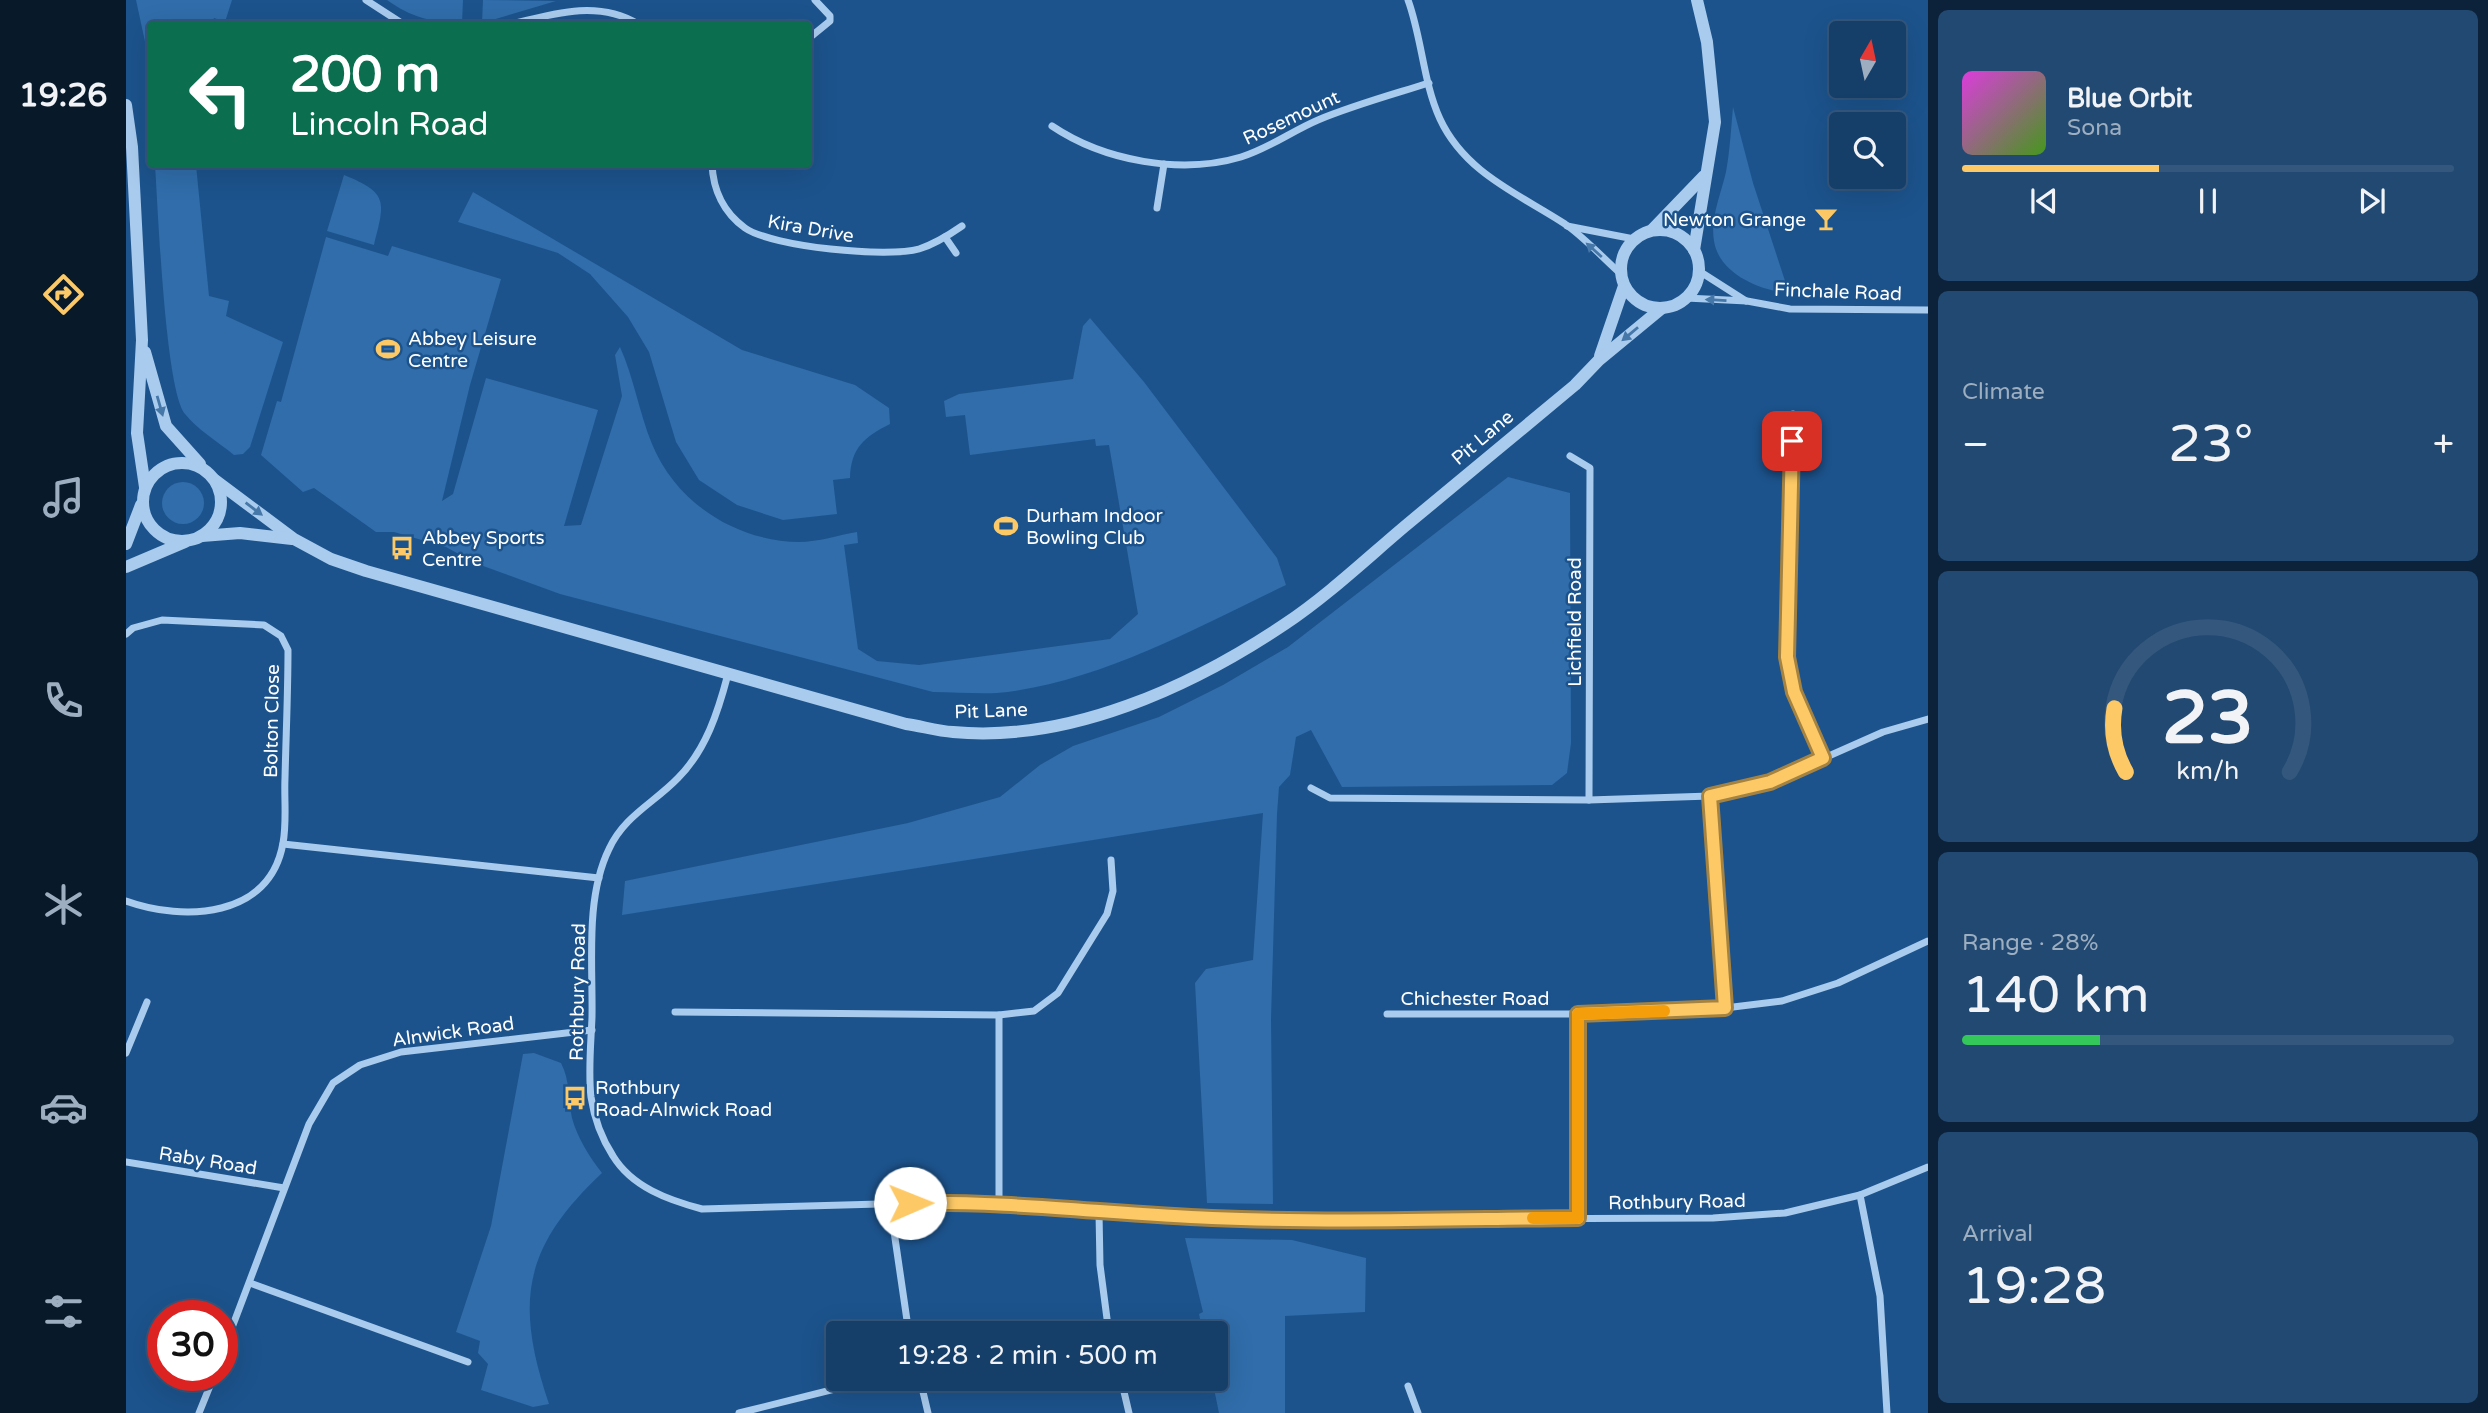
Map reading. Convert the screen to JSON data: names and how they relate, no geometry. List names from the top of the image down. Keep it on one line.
{"streets":{"street":["Rosemount","Kira Drive","Finchale Road","Pit Lane","Lichfield Road","Bolton Close","Rothbury Road","Chichester Road","Alnwick Road","Raby Road"]},"crossings":[["Finchale Road","Pit Lane"],["Pit Lane","Rothbury Road"],["Rothbury Road","Alnwick Road"],["Alnwick Road","Raby Road"]],"places":{"bar":["Newton Grange"],"sports":["Abbey Leisure Centre","Durham Indoor Bowling Club"],"bus stop":["Abbey Sports Centre","Rothbury Road-Alnwick Road"]},"north":"top","page":{"tabs":"19:26","turn":["200 m","Lincoln Road"],"song":["Blue Orbit","Sona"],"tile":["Climate",["Range · 28%","140 km"],["Arrival","19:28"]],"heat":["−","23°","+"],"limit":"30","trip":"19:28 · 2 min · 500 m","gauge":["23","km/h"]}}
